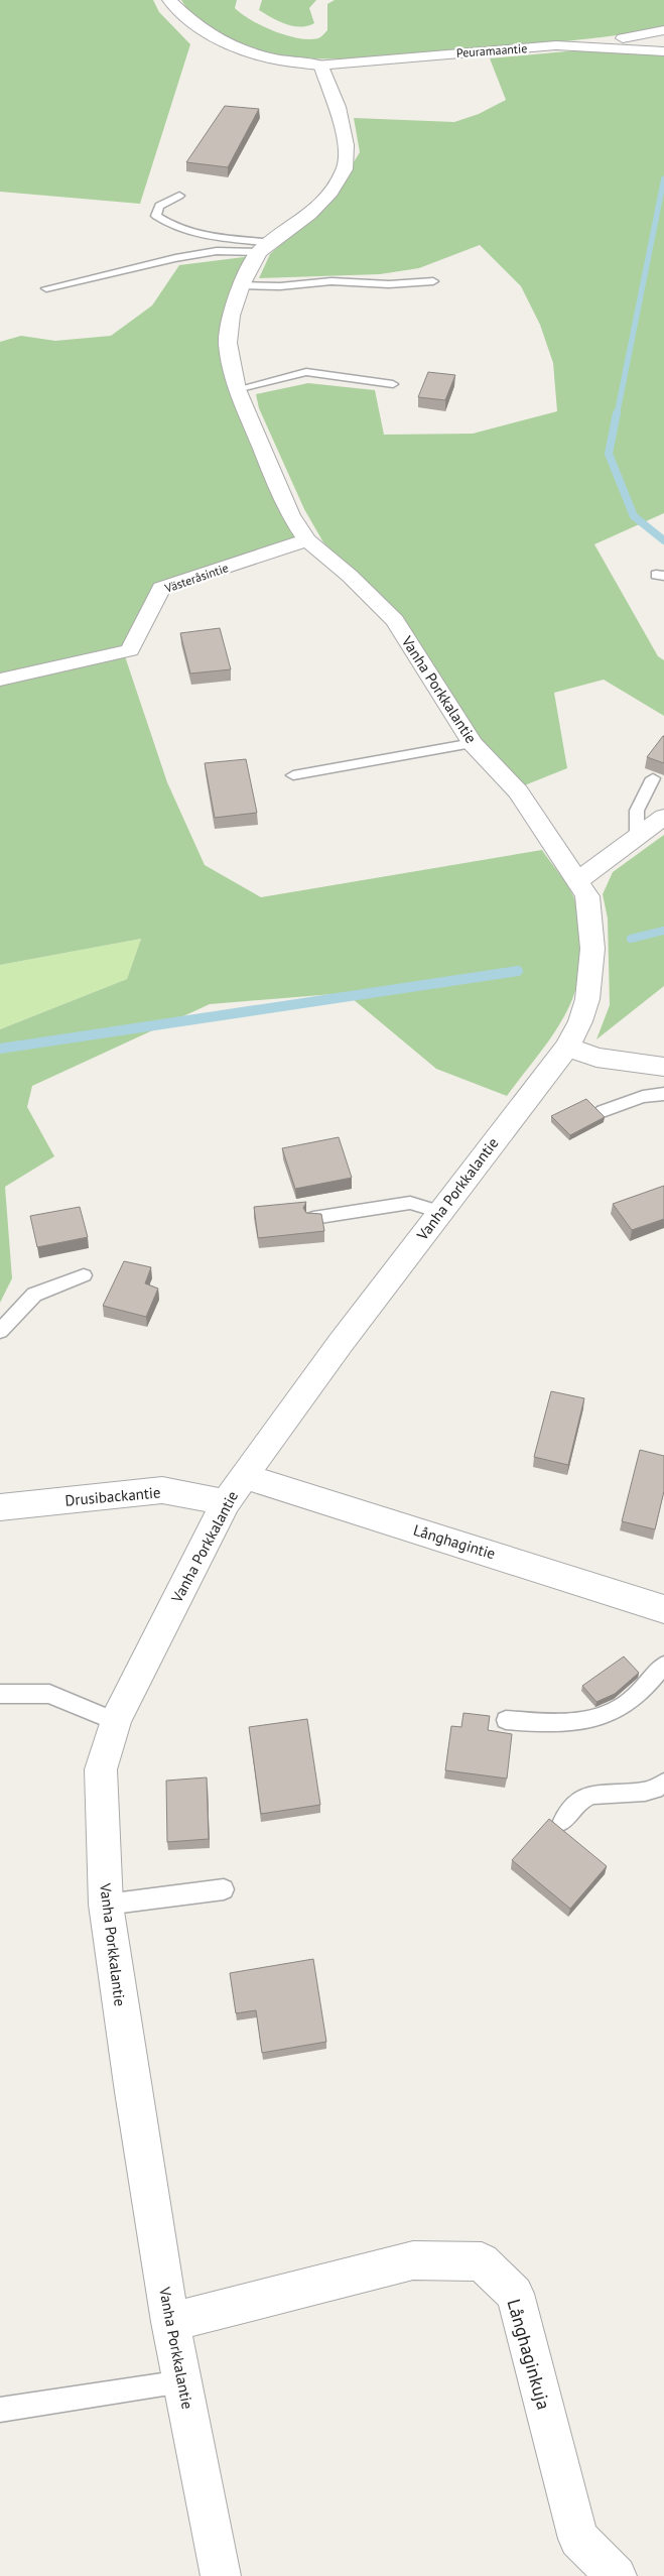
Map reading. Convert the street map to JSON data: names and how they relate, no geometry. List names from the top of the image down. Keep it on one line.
{"streets":{"street":["Peuramaantie","Västeråsintie","Vanha Porkkalantie","Drusibackantie","Långhagintie","Långhaginkuja"]},"crossings":[["Peuramaantie","Vanha Porkkalantie"],["Västeråsintie","Vanha Porkkalantie"],["Vanha Porkkalantie","Drusibackantie"],["Vanha Porkkalantie","Långhagintie"],["Vanha Porkkalantie","Långhaginkuja"]]}
